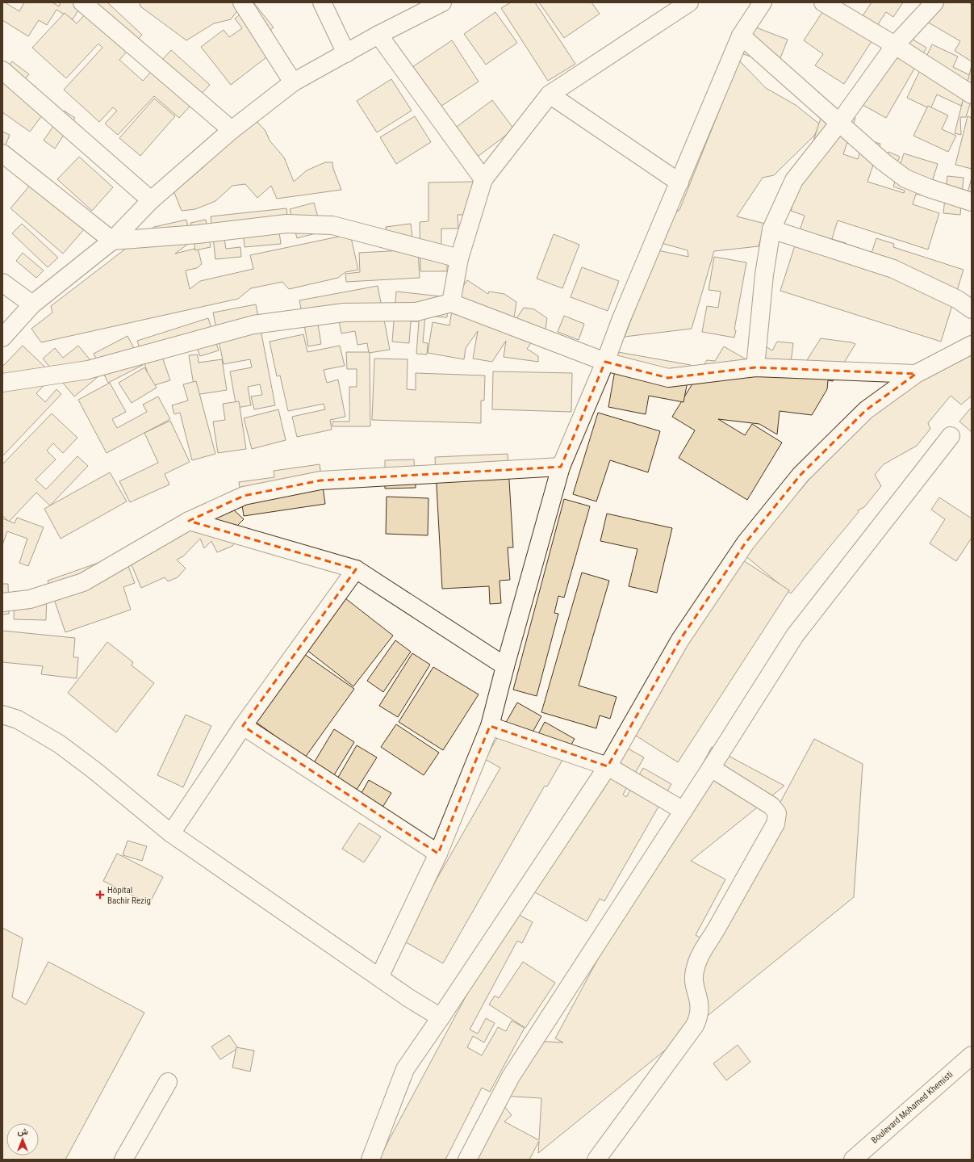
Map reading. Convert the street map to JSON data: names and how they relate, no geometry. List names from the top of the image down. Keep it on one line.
{"streets":{"street":["Boulevard Mohamed Khemisti"]},"places":{"health":["Hôpital Bachir Rezig"]},"north":"top"}
